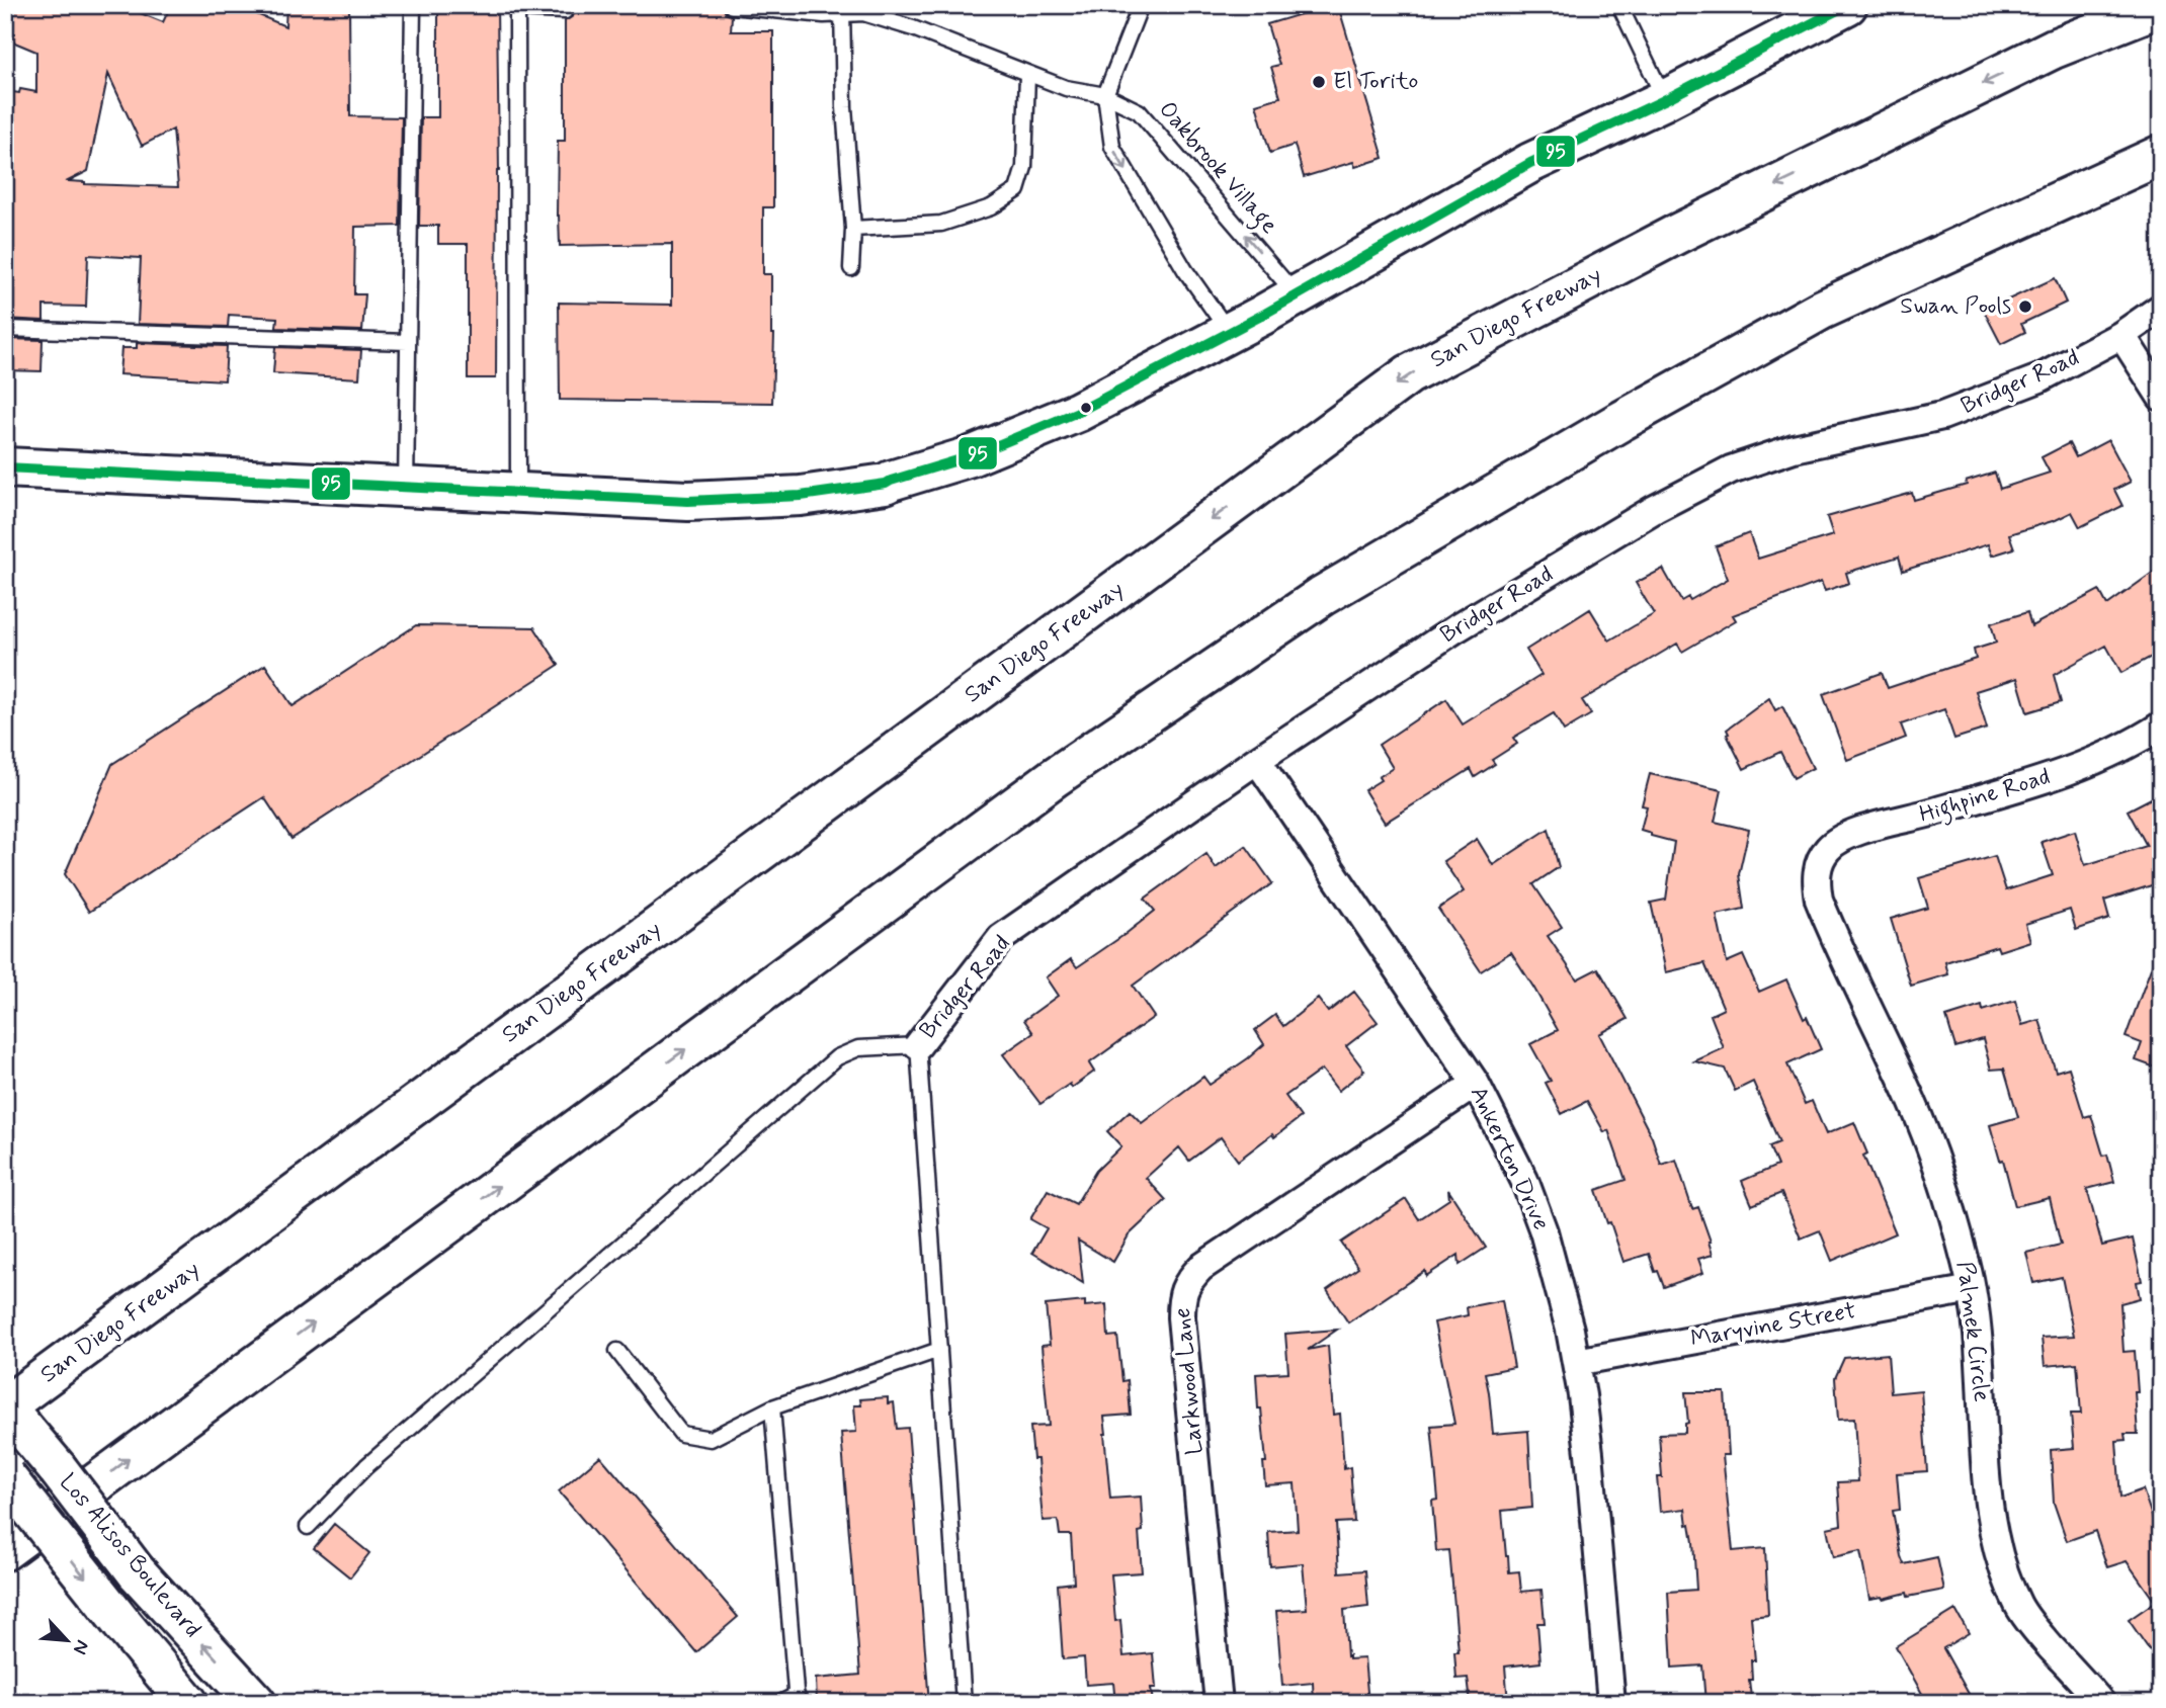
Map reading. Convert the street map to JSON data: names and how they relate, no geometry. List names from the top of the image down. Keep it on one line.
{"streets":{"main road":["San Diego Freeway","Los Alisos Boulevard"],"street":["Bridger Road","Highpine Road","Ankerton Drive","Maryvine Street","Palmek Circle","Larkwood Lane"],"lane":["Oakbrook Village"]},"crossings":[["San Diego Freeway","Los Alisos Boulevard"],["Bridger Road","Ankerton Drive"],["Highpine Road","Palmek Circle"],["Ankerton Drive","Maryvine Street"],["Ankerton Drive","Larkwood Lane"],["Maryvine Street","Palmek Circle"]],"places":["El Torito","Swan Pools"],"lines":["transit line 95"],"north":"bottom right"}
